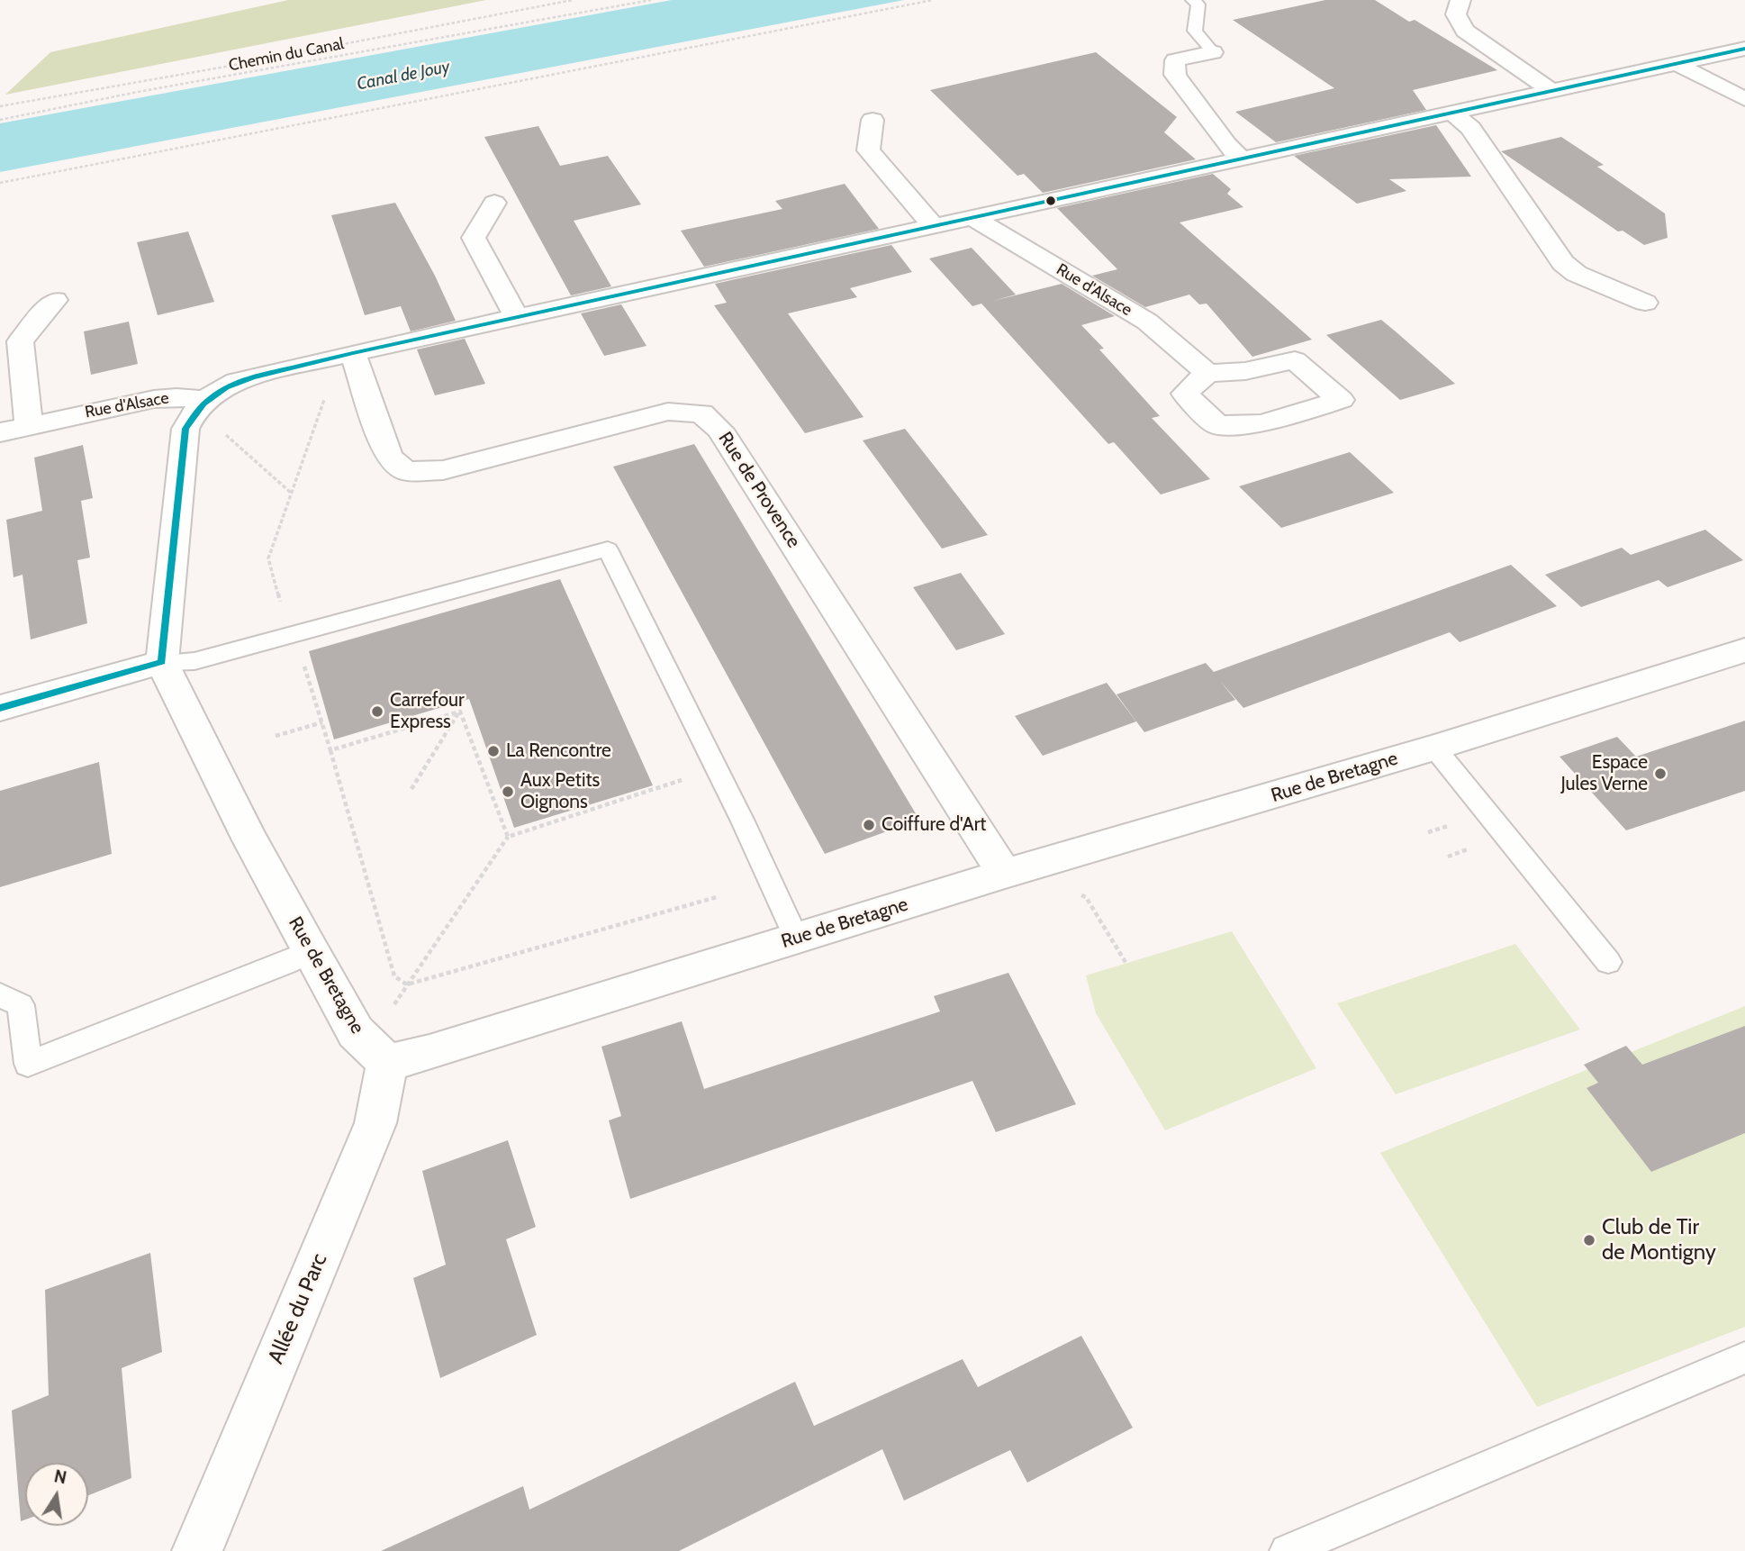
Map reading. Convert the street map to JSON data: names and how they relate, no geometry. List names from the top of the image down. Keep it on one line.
{"streets":{"street":["Rue d'Alsace","Rue de Provence","Rue de Bretagne","Allée du Parc"],"path":["Chemin du Canal"]},"crossings":[["Rue de Provence","Rue de Bretagne"],["Rue de Bretagne","Allée du Parc"]],"water":["Canal de Jouy"],"places":["Carrefour Express","La Rencontre","Espace Jules Verne","Aux Petits Oignons","Coiffure d'Art","Club de Tir de Montigny"],"north":"top"}
